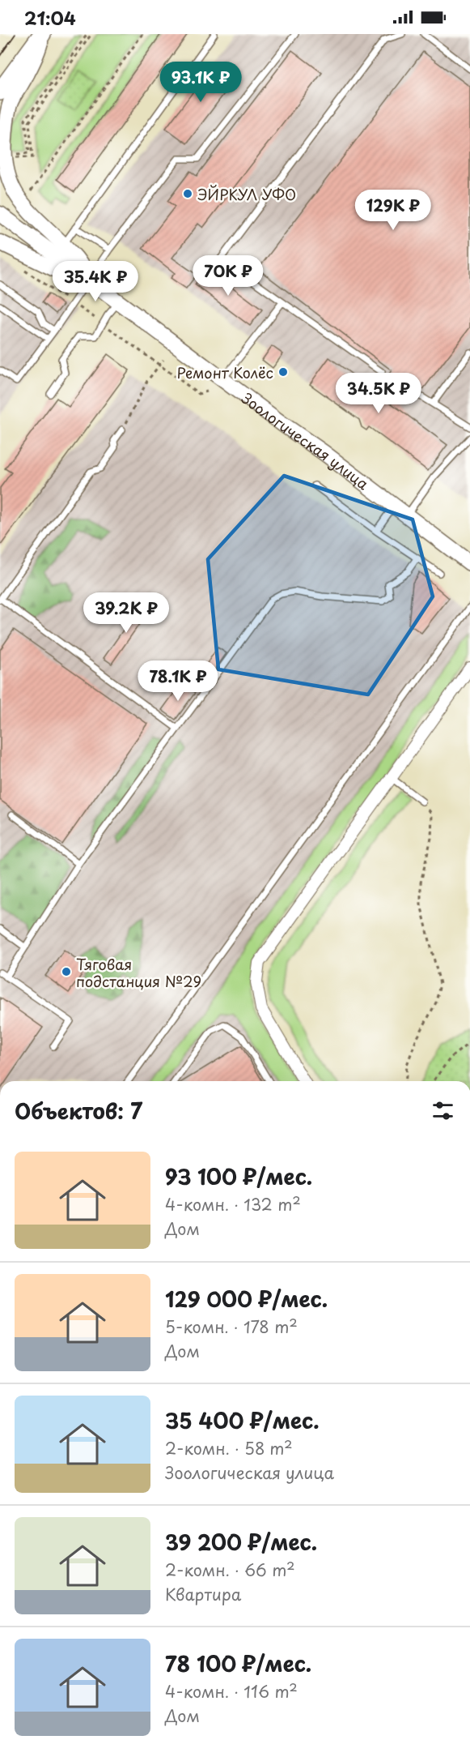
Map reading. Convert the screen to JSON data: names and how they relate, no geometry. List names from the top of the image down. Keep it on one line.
{"streets":{"street":["Зоологическая улица"]},"places":["ЭЙРКУЛ УФО","Ремонт Колёс","Тяговая подстанция №29"],"page":{"status":"21:04","price":["93.1K ₽","129K ₽","70K ₽","35.4K ₽","34.5K ₽","39.2K ₽","78.1K ₽"],"heading":"Объектов: 7","list":[{"name":"93 100 ₽/мес.","note":"4-комн. · 132 m² · Дом"},{"name":"129 000 ₽/мес.","note":"5-комн. · 178 m² · Дом"},{"name":"35 400 ₽/мес.","note":"2-комн. · 58 m² · Зоологическая улица"},{"name":"39 200 ₽/мес.","note":"2-комн. · 66 m² · Квартира"},{"name":"78 100 ₽/мес.","note":"4-комн. · 116 m² · Дом"}]}}
